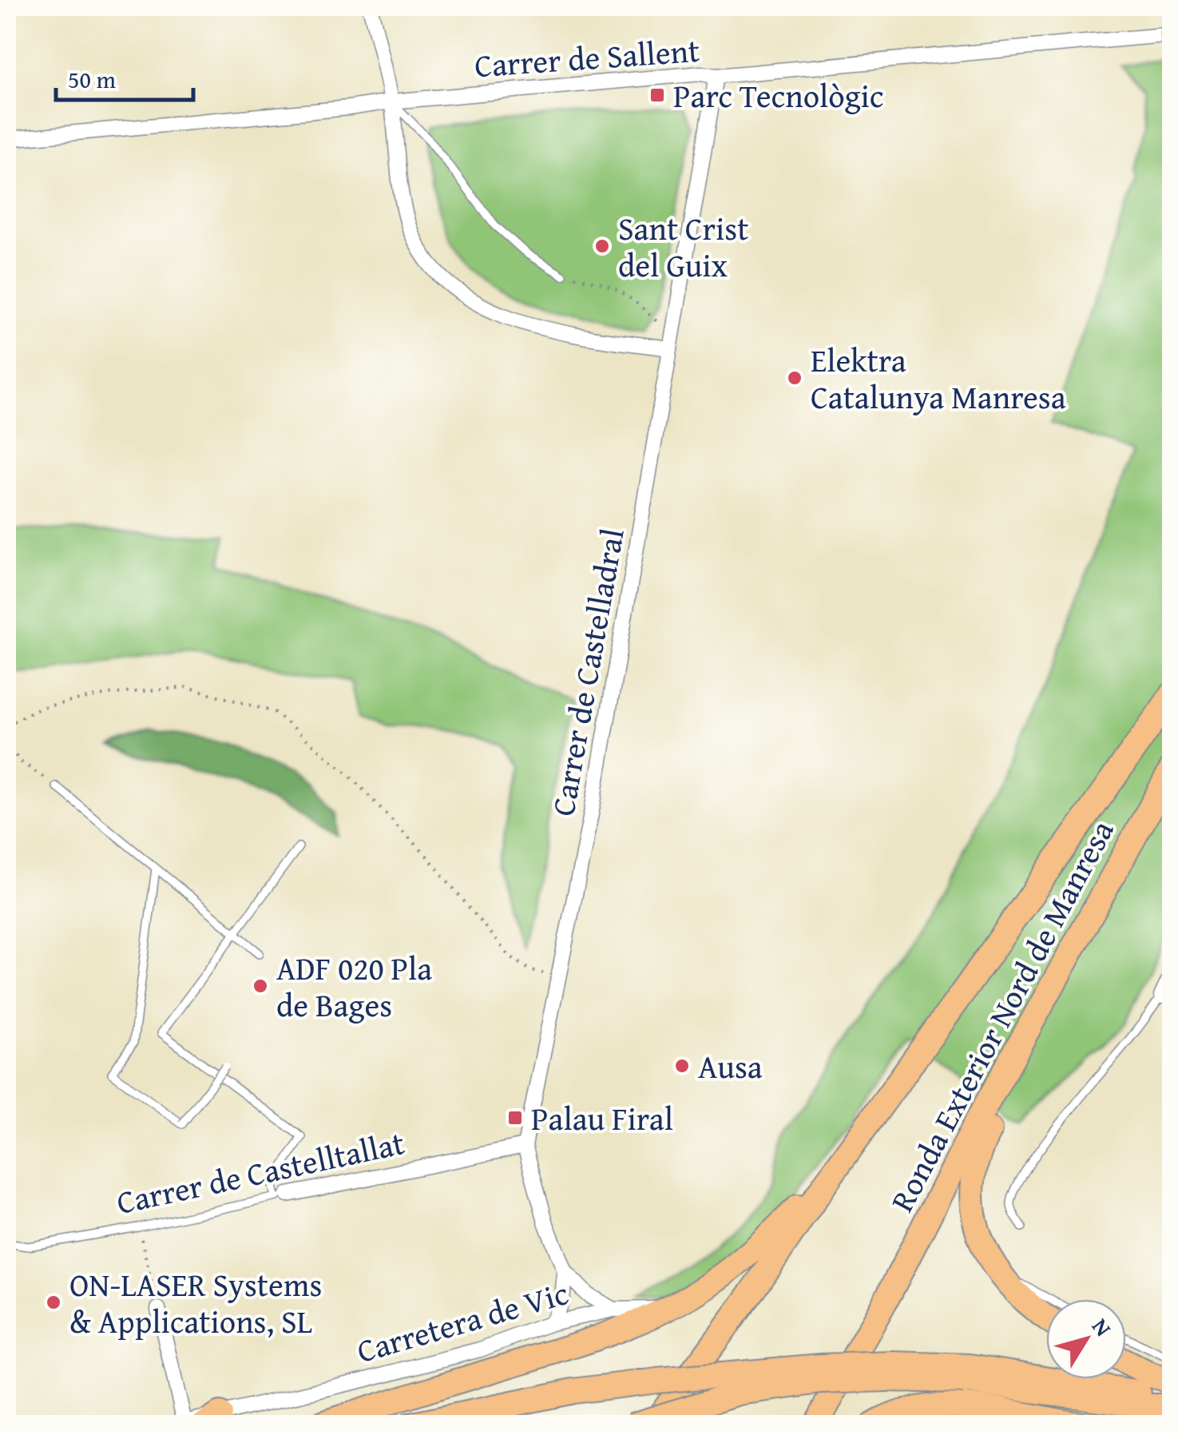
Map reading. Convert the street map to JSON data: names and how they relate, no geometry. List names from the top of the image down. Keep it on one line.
{"streets":{"main road":["Ronda Exterior Nord de Manresa"],"street":["Carrer de Sallent","Carrer de Castelladral","Carrer de Castelltallat","Carretera de Vic"]},"crossings":[["Carrer de Sallent","Carrer de Castelladral"],["Carrer de Castelladral","Carrer de Castelltallat"],["Carrer de Castelladral","Carretera de Vic"]],"places":{"transit":["Parc Tecnològic","Palau Firal"],"other":["Sant Crist del Guix","Elektra Catalunya Manresa","ADF 020 Pla de Bages","Ausa","ON-LASER Systems & Applications, SL"]},"scale_bar":"50 m","north":"top right"}
